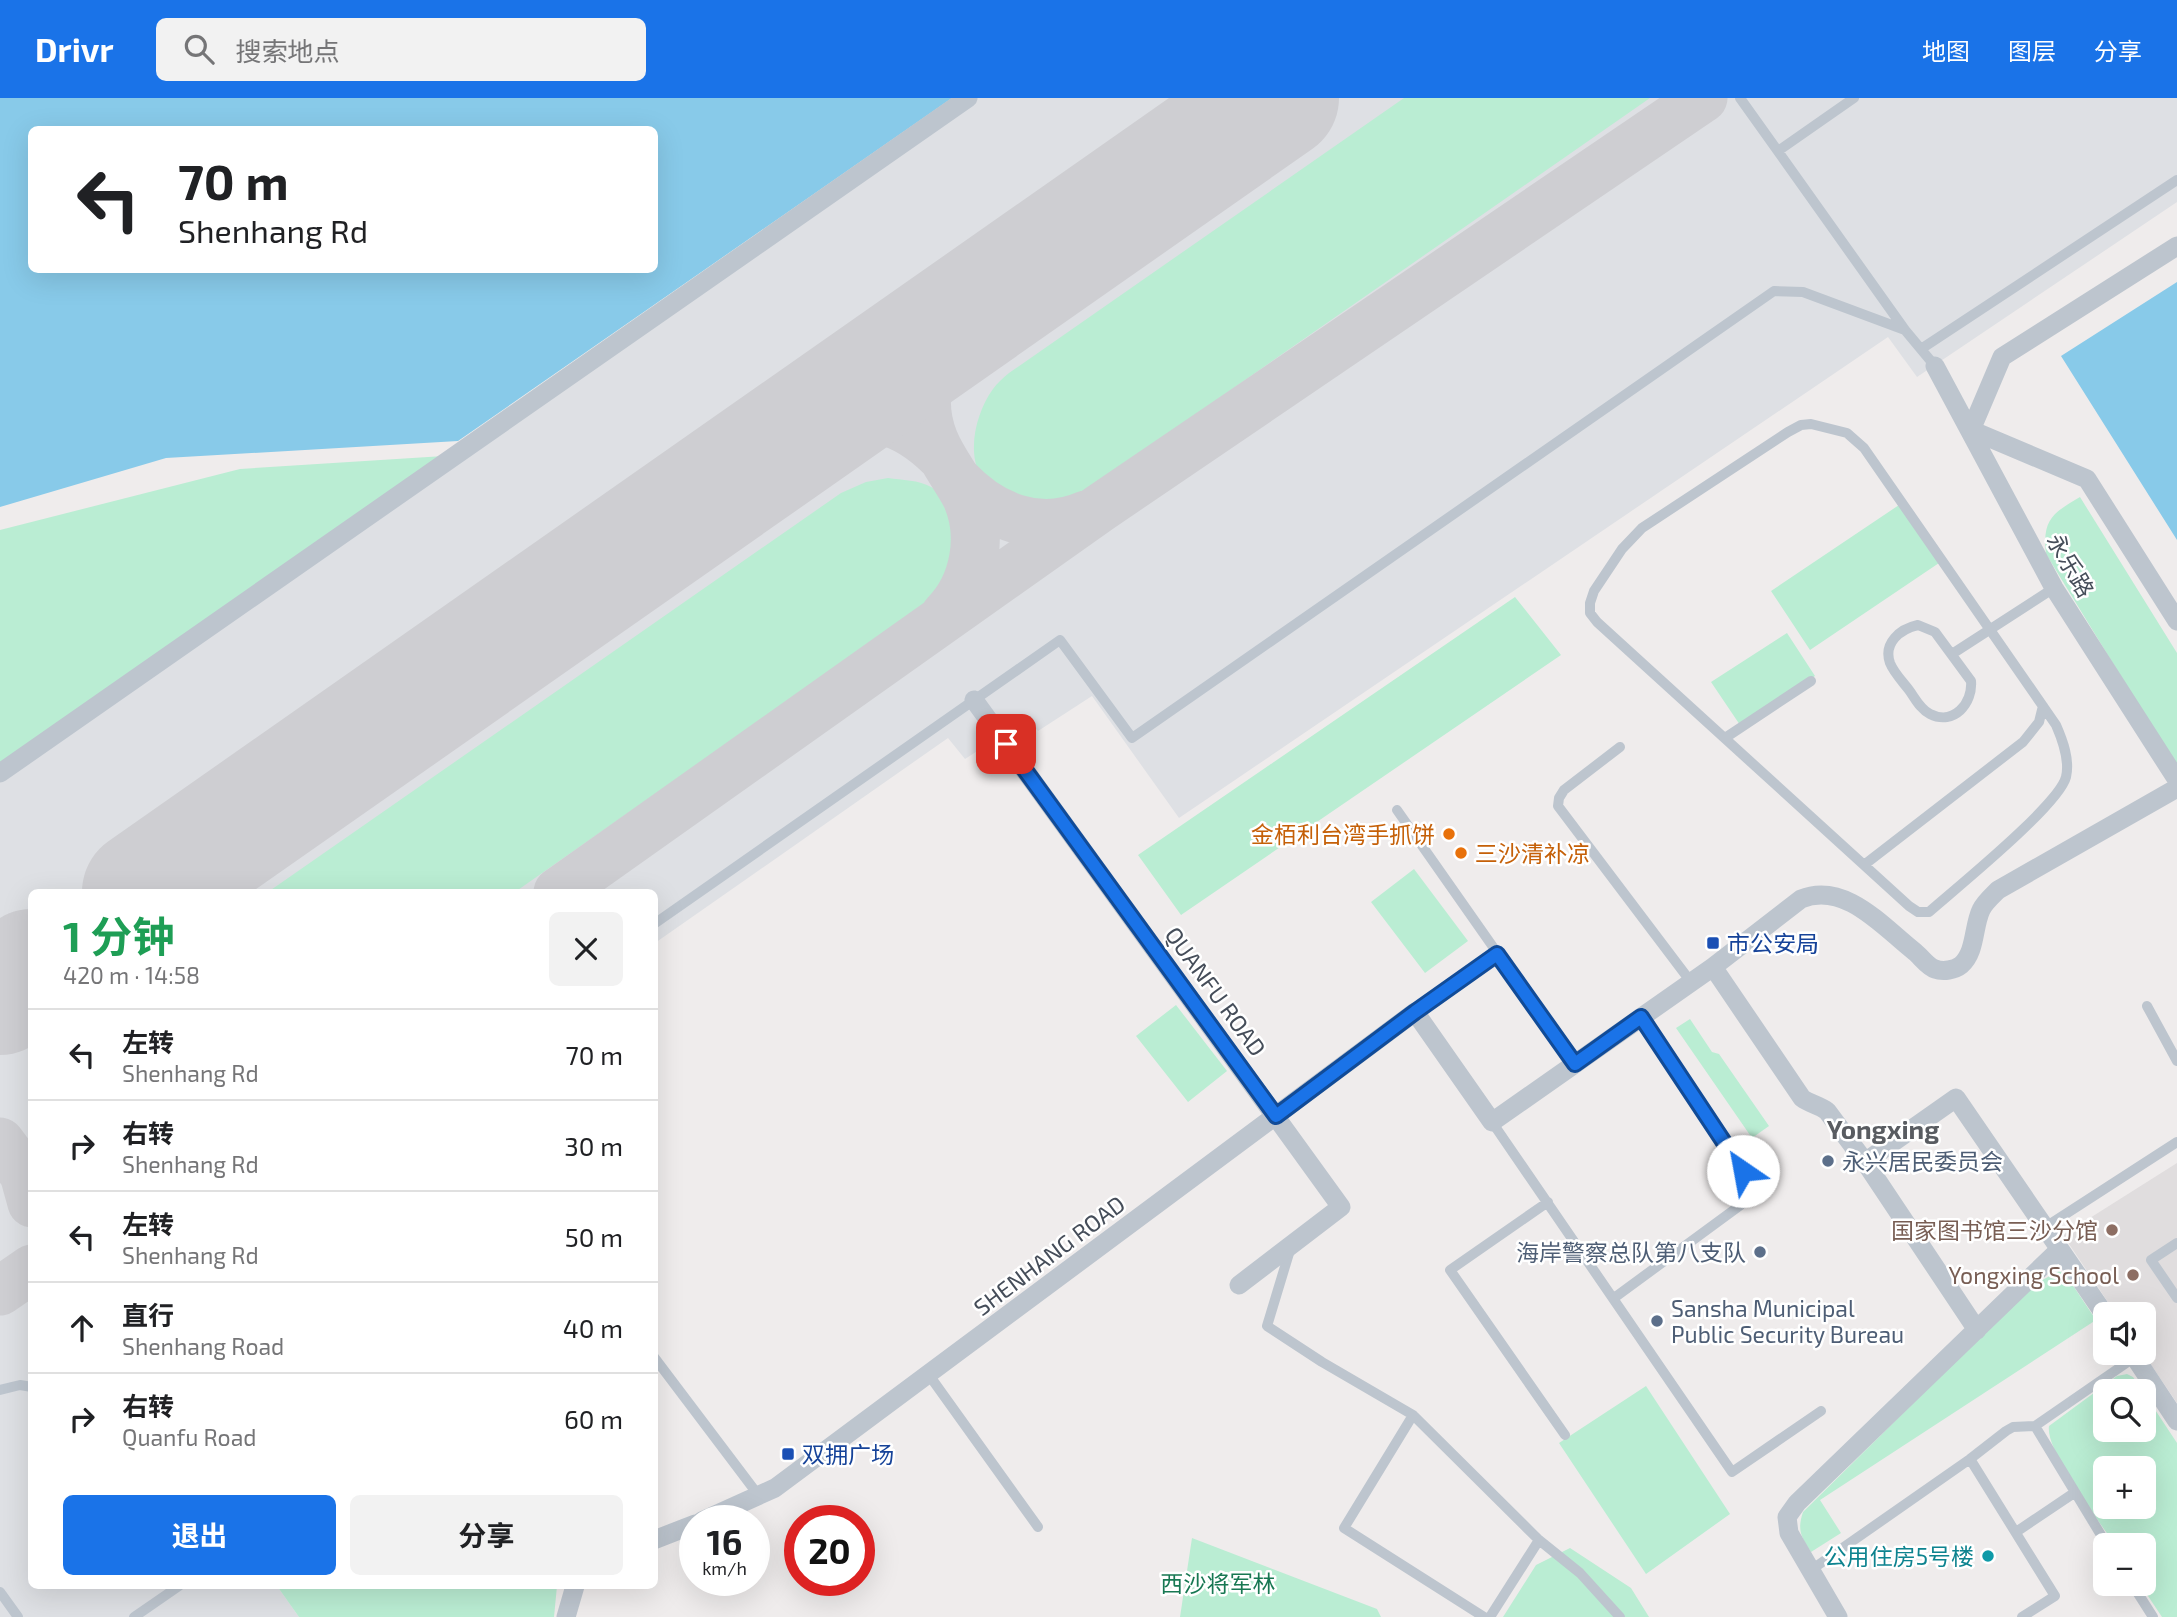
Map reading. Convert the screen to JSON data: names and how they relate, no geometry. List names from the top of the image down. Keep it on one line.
{"streets":{"street":["永乐路","QUANFU ROAD","SHENHANG ROAD"]},"crossings":[["QUANFU ROAD","SHENHANG ROAD"]],"districts":["Yongxing"],"parks":["西沙将军林"],"places":{"other":["金栢利台湾手抓饼","三沙清补凉","永兴居民委员会","国家图书馆三沙分馆","海岸警察总队第八支队","Yongxing School","Sansha Municipal Public Security Bureau","公用住房5号楼"],"transit":["市公安局","双拥广场"]},"page":{"header":"Drivr","search":"搜索地点","nav":["地图","图层","分享"],"turn":["70 m","Shenhang Rd"],"heading":["1 分钟","420 m · 14:58"],"list":[{"name":"左转","note":"Shenhang Rd","value":"70 m"},{"name":"右转","note":"Shenhang Rd","value":"30 m"},{"name":"左转","note":"Shenhang Rd","value":"50 m"},{"name":"直行","note":"Shenhang Road","value":"40 m"},{"name":"右转","note":"Quanfu Road","value":"60 m"}],"map_buttons":["+","−"],"buttons":["退出","分享"],"speed":"16 km/h","limit":"20"}}
